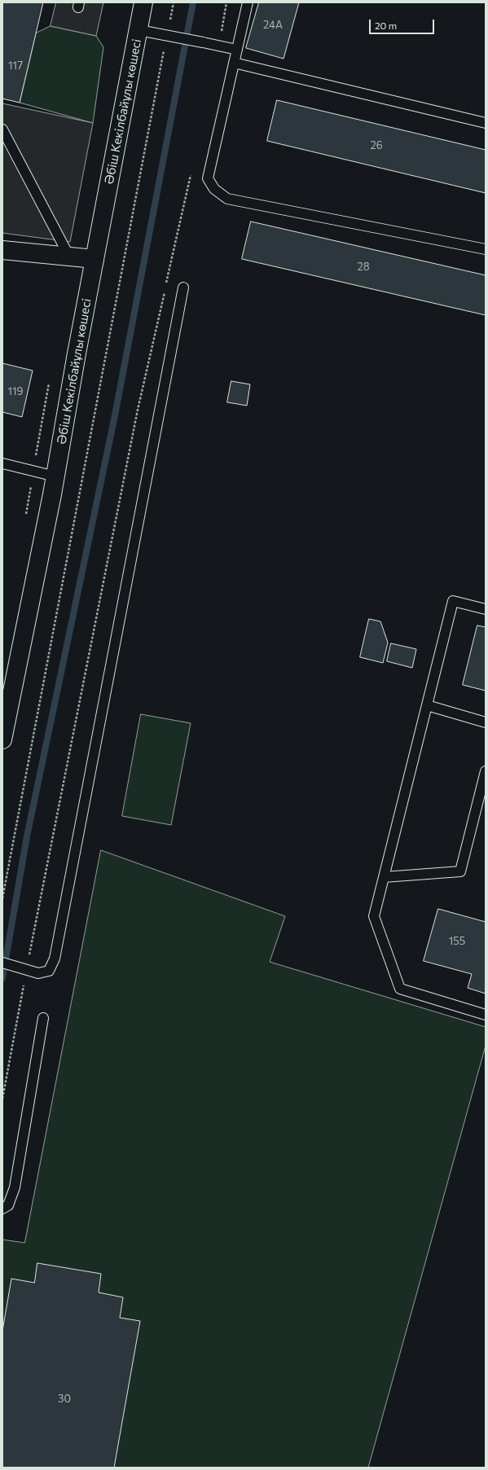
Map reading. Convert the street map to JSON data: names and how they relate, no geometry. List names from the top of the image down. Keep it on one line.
{"streets":{"street":["Әбіш Кекілбайұлы көшесі"]},"house_numbers":["24А","117","26","28","119","155","30"],"scale_bar":"20 m"}
